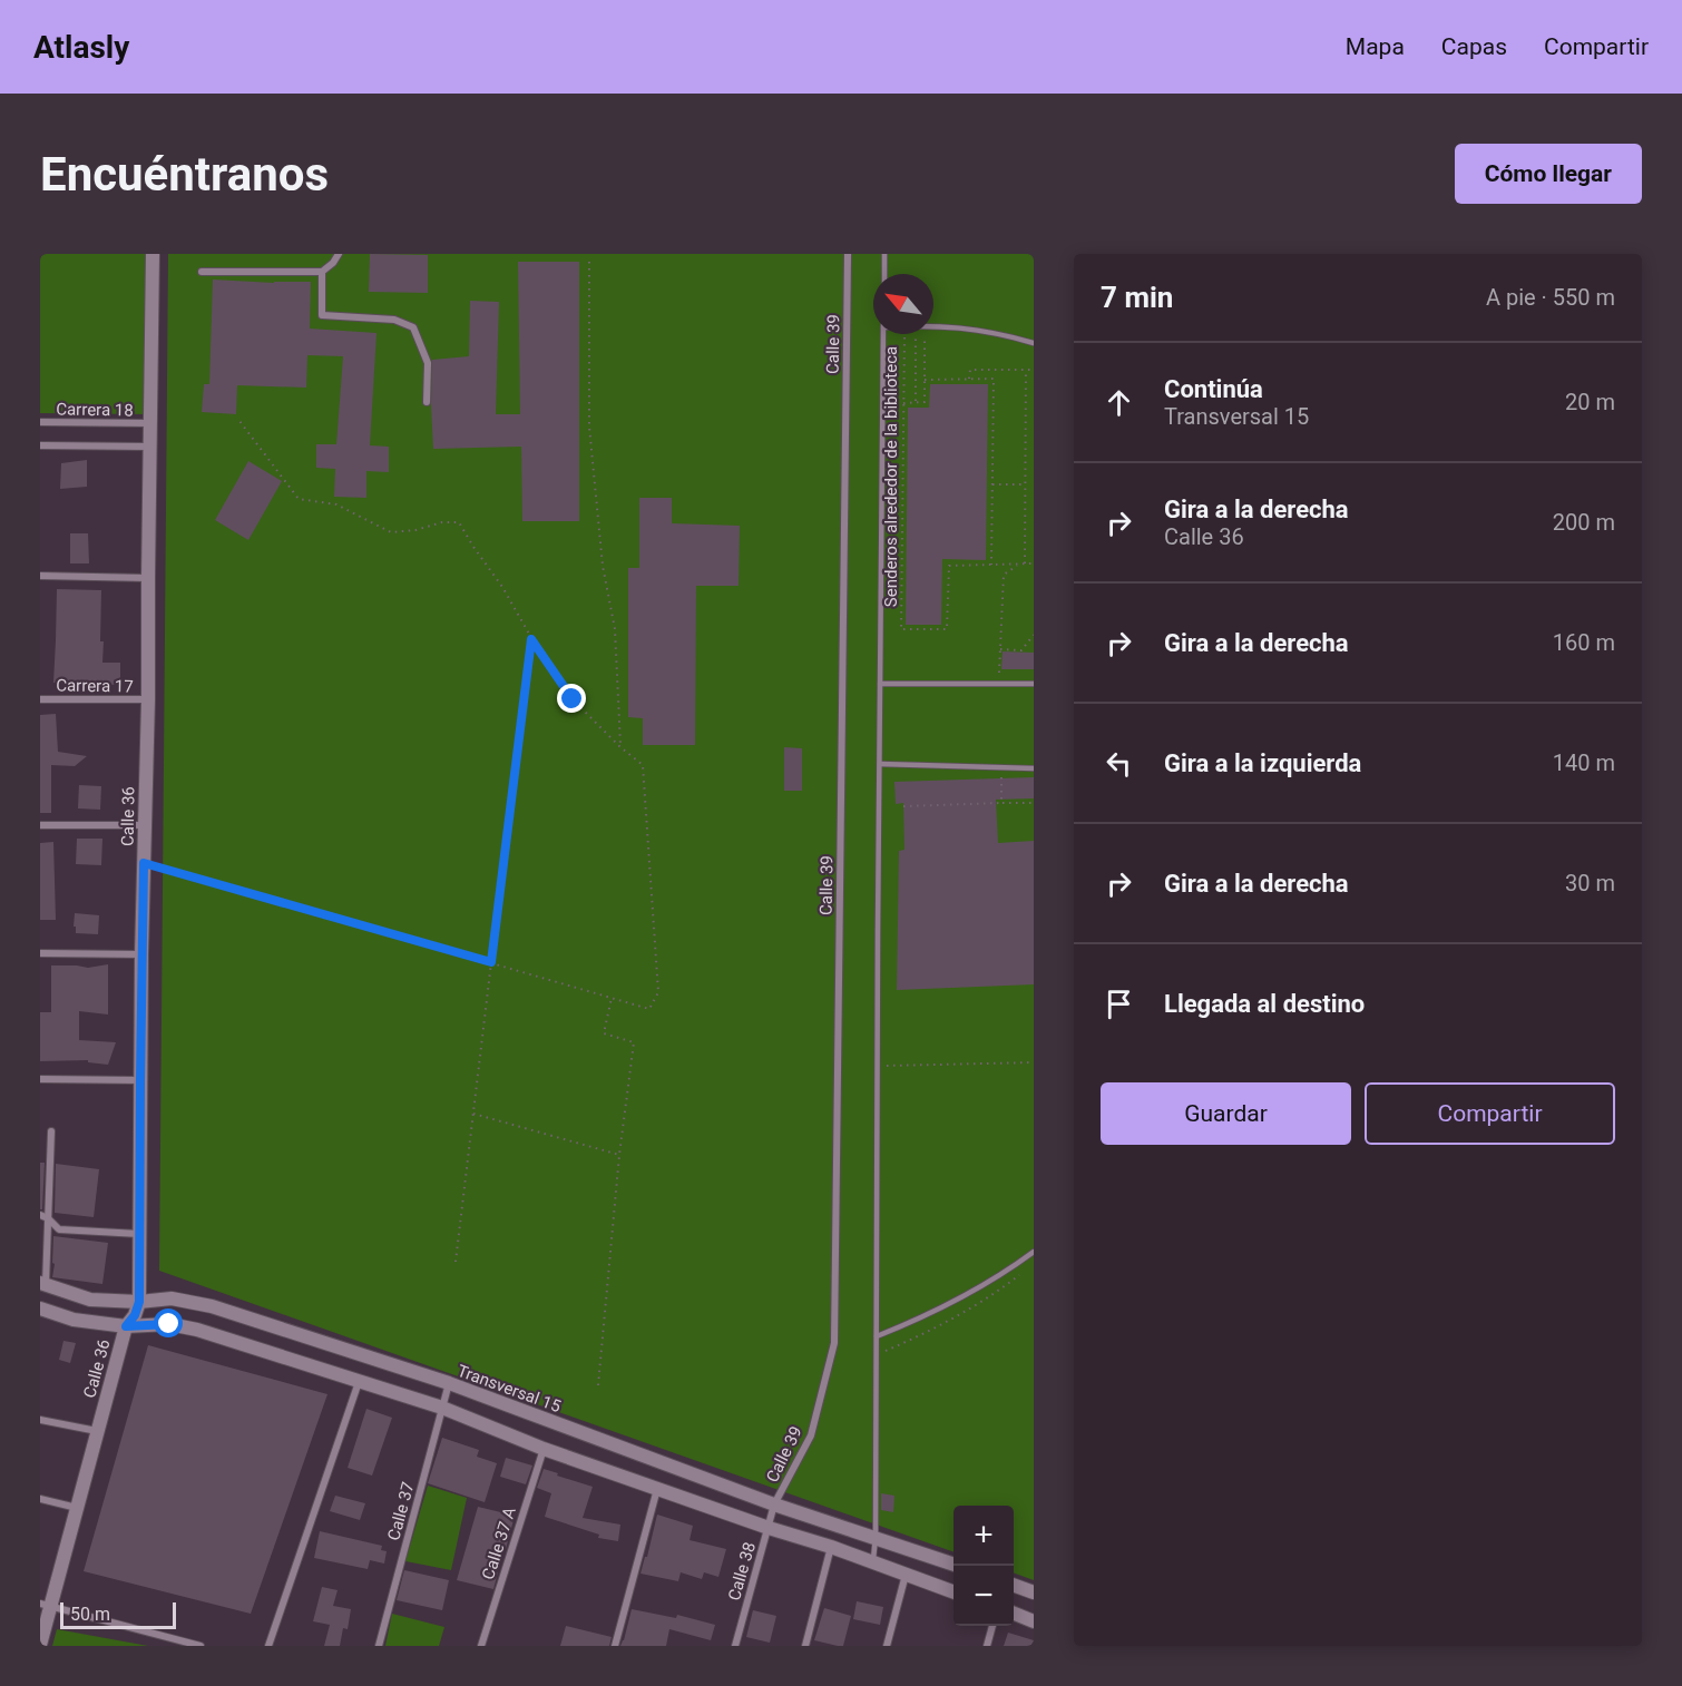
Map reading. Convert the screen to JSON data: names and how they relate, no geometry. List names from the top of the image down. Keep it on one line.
{"streets":{"street":["Calle 39","Carrera 18","Carrera 17","Calle 36","Transversal 15","Calle 37","Calle 37 A","Calle 38"],"path":["Senderos alrededor de la biblioteca"]},"crossings":[["Calle 39","Transversal 15"],["Calle 39","Calle 38"],["Carrera 18","Calle 36"],["Carrera 17","Calle 36"],["Calle 36","Transversal 15"],["Transversal 15","Calle 37"],["Transversal 15","Calle 38"]],"scale_bar":"50 m","north":"top left","page":{"header":"Atlasly","nav":["Mapa","Capas","Compartir"],"buttons":["Cómo llegar",["Guardar","Compartir"]],"title":"Encuéntranos","heading":["7 min","A pie · 550 m"],"list":[["Continúa","Transversal 15","20 m"],["Gira a la derecha","Calle 36","200 m"],["Gira a la derecha","160 m"],["Gira a la izquierda","140 m"],["Gira a la derecha","30 m"],"Llegada al destino"],"map_buttons":["+","−"],"scale":"50 m"}}
